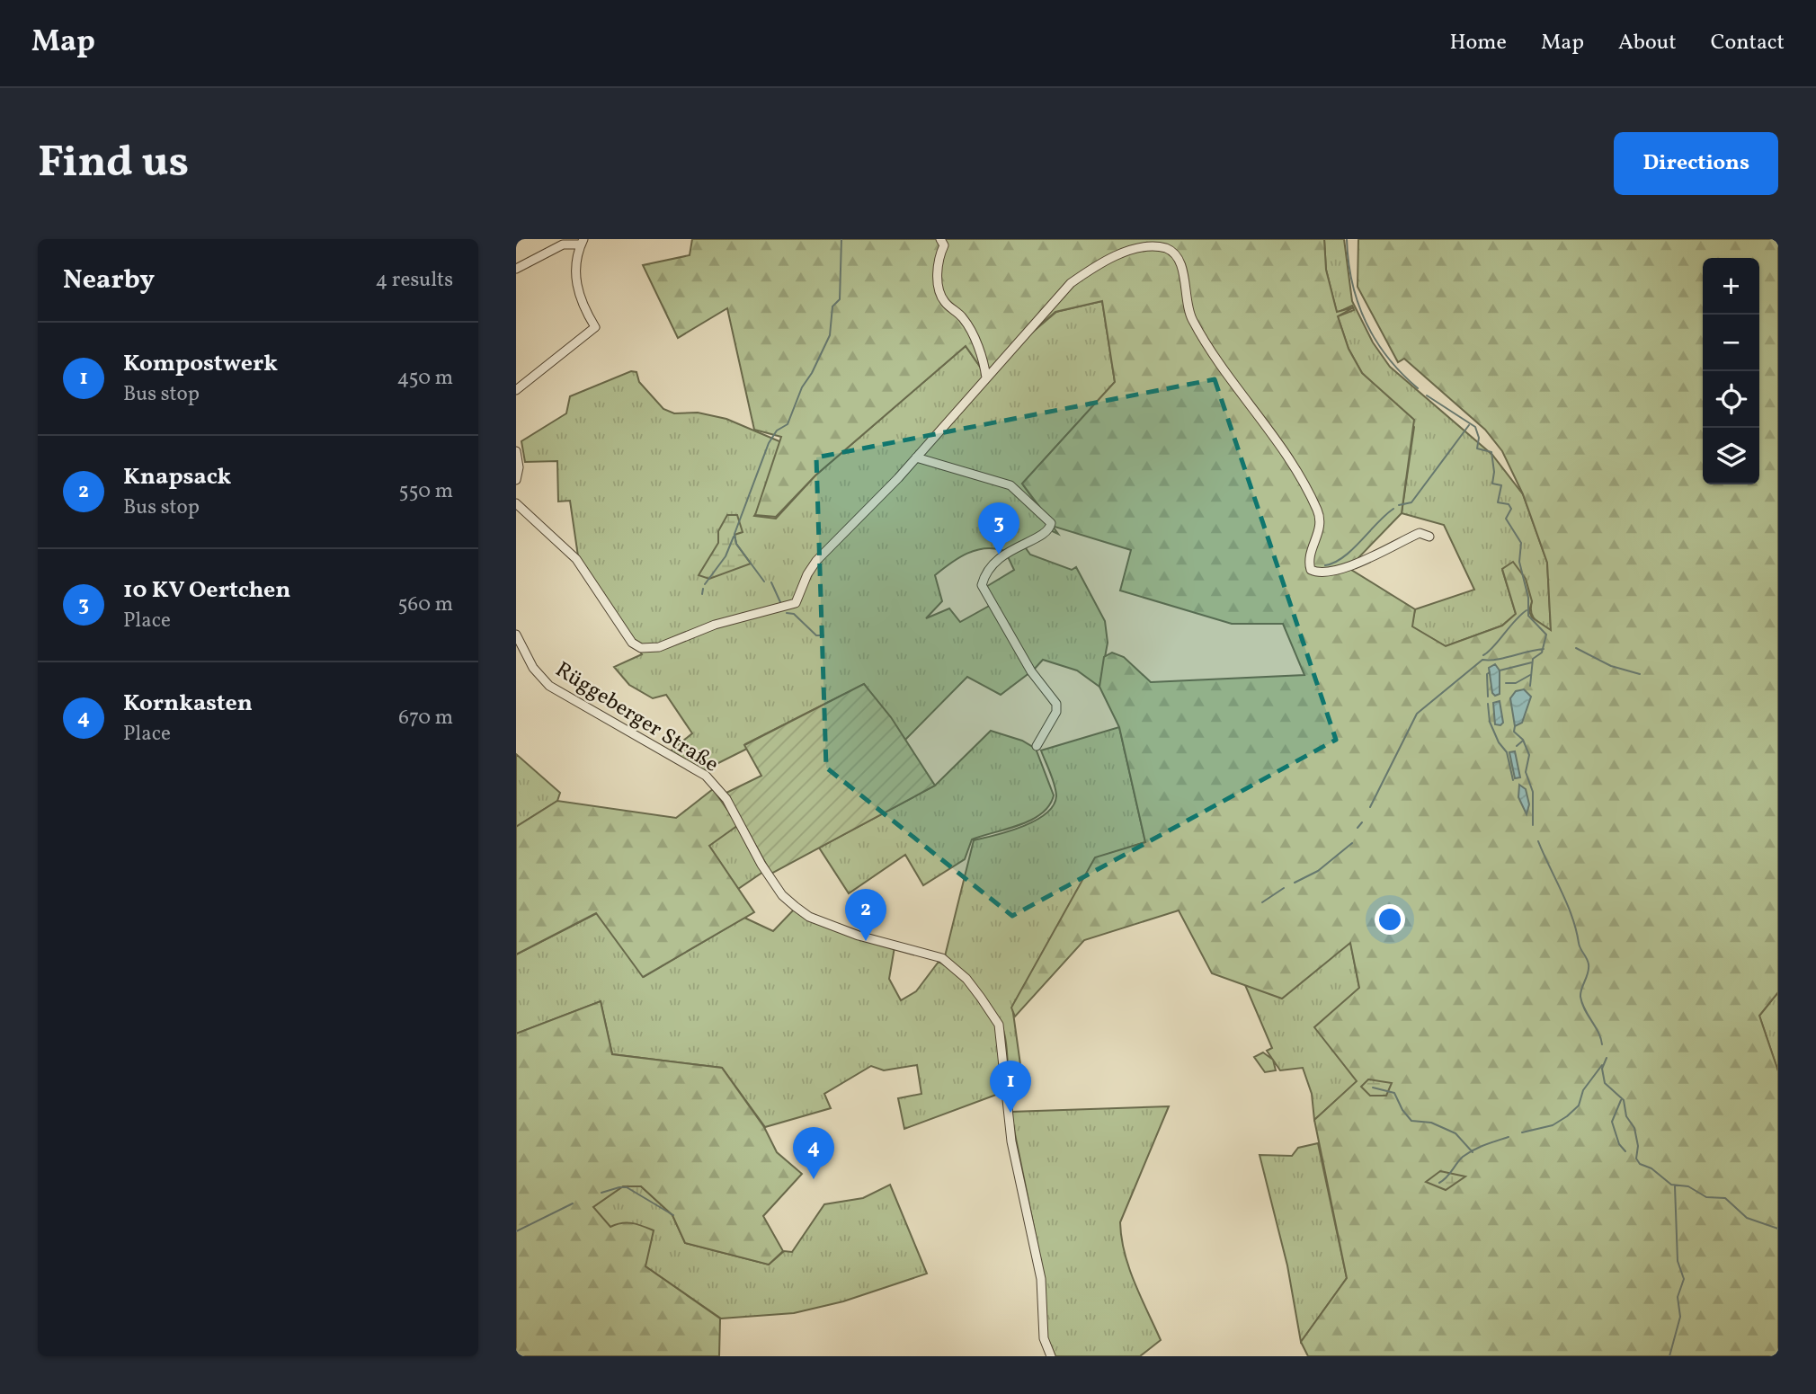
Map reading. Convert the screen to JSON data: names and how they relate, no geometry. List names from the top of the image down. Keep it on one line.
{"streets":{"street":["Rüggeberger Straße"]},"page":{"header":"Map","nav":["Home","Map","About","Contact"],"buttons":"Directions","title":"Find us","heading":["Nearby","4 results"],"map_buttons":["+","−"],"list":[{"mark":"1","name":"Kompostwerk","note":"Bus stop","value":"450 m"},{"mark":"2","name":"Knapsack","note":"Bus stop","value":"550 m"},{"mark":"3","name":"10 KV Oertchen","note":"Place","value":"560 m"},{"mark":"4","name":"Kornkasten","note":"Place","value":"670 m"}],"pins":["3","2","1","4"]}}
